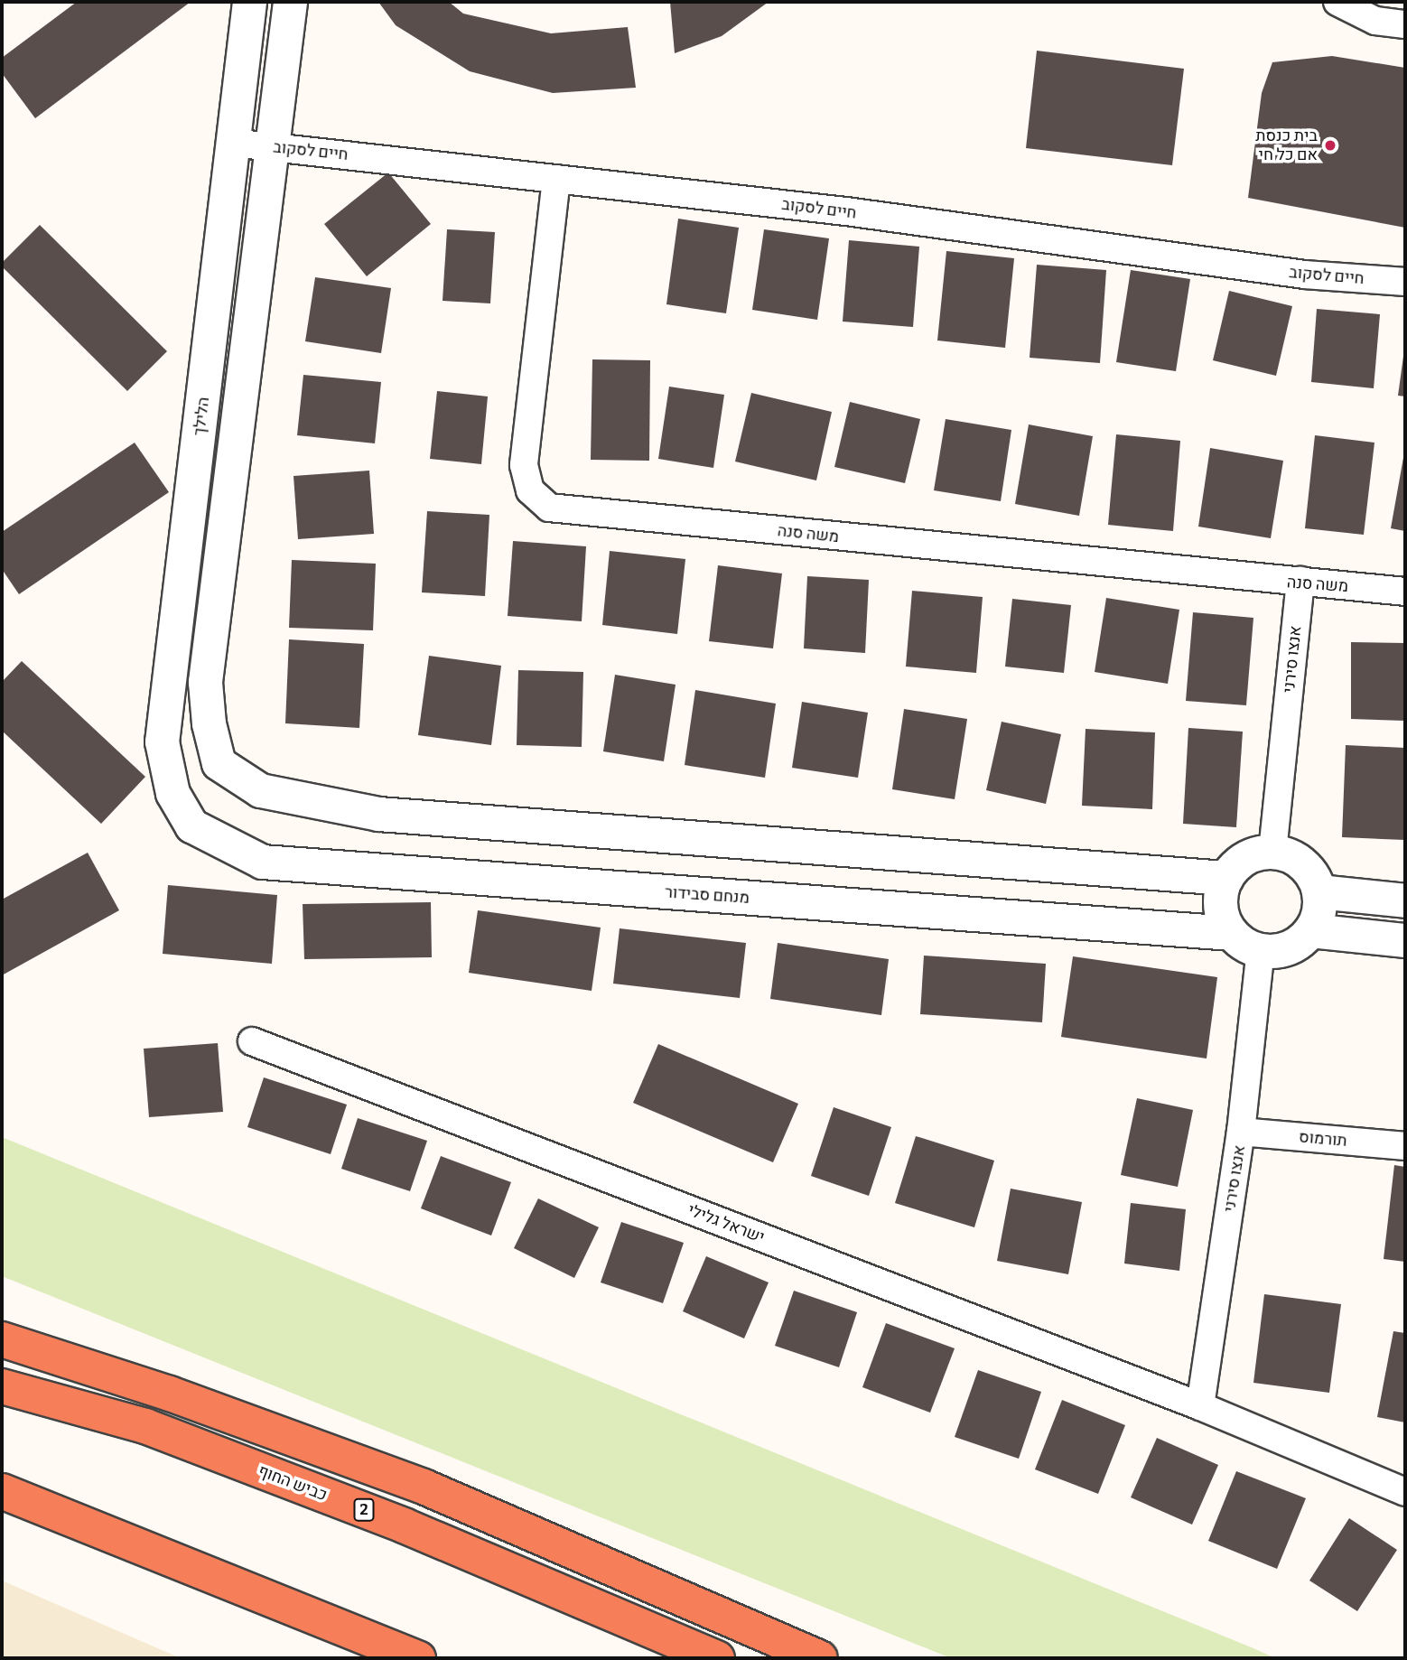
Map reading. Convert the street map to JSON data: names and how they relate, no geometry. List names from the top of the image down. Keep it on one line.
{"streets":{"highway":["כביש החוף","2"],"street":["חיים לסקוב","הלילך","משה סנה","אנצו סירני","מנחם סבידור","תורמוס","ישראל גלילי"]},"crossings":[["חיים לסקוב","הלילך"],["חיים לסקוב","משה סנה"],["הלילך","מנחם סבידור"],["משה סנה","אנצו סירני"],["אנצו סירני","מנחם סבידור"],["אנצו סירני","תורמוס"],["אנצו סירני","ישראל גלילי"]],"places":["בית כנסת אם כל חי"]}
